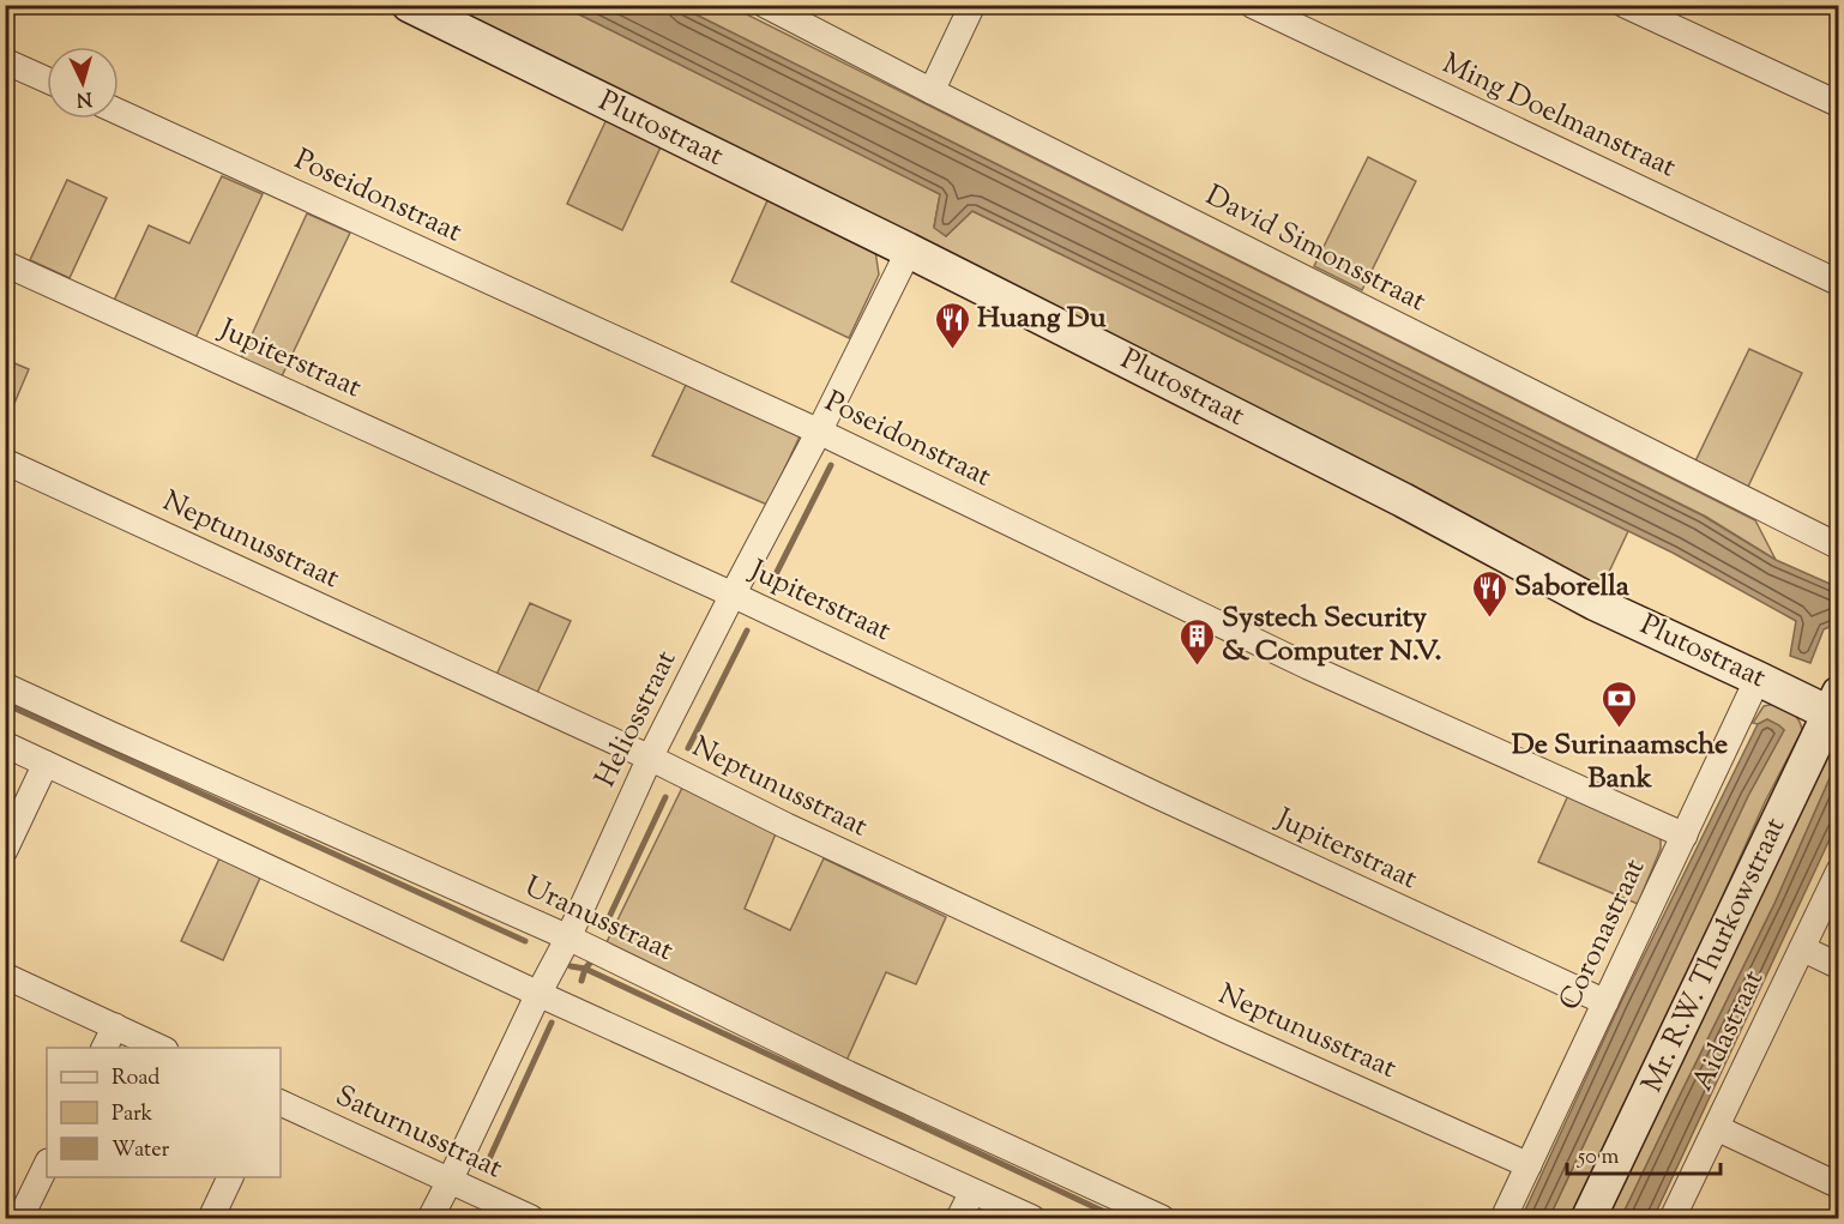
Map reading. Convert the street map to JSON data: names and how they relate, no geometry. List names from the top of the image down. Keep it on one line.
{"streets":{"street":["Ming Doelmanstraat","Plutostraat","Poseidonstraat","David Simonsstraat","Jupiterstraat","Neptunusstraat","Heliosstraat","Uranusstraat","Coronastraat","Mr. R.W. Thurkowstraat","Aidastraat","Saturnusstraat"]},"crossings":[["Plutostraat","Heliosstraat"],["Plutostraat","Coronastraat"],["Plutostraat","Mr. R.W. Thurkowstraat"],["Poseidonstraat","Heliosstraat"],["Poseidonstraat","Coronastraat"],["Jupiterstraat","Heliosstraat"],["Jupiterstraat","Coronastraat"],["Neptunusstraat","Heliosstraat"],["Neptunusstraat","Coronastraat"],["Heliosstraat","Uranusstraat"],["Heliosstraat","Saturnusstraat"]],"places":{"restaurant":["Huang Du","Saborella"],"building":["Systech Security & Computer N.V."],"bank":["De Surinaamsche Bank"]},"legend":["Road","Park","Water"],"scale_bar":"50 m","north":"bottom"}
